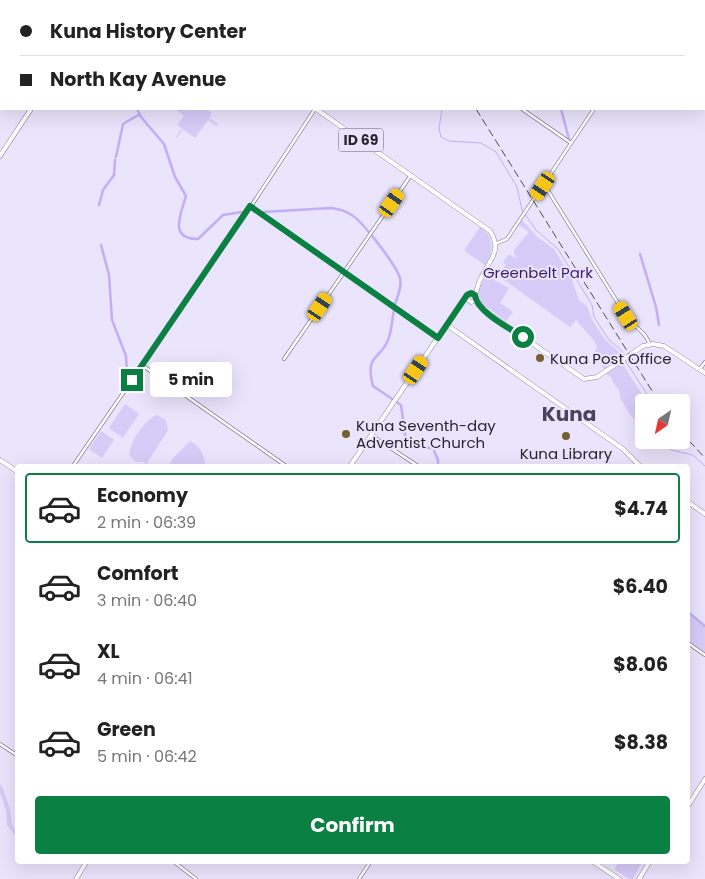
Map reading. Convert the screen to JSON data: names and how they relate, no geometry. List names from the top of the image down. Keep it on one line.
{"streets":{"main road":["ID 69"]},"districts":["Kuna"],"parks":["Greenbelt Park"],"places":["Kuna Post Office","Kuna Seventh-day Adventist Church","Kuna Library"],"north":"bottom left","page":{"banner":["Kuna History Center","North Kay Avenue"],"bubble":"5 min","list":[{"name":"Economy","note":"2 min · 06:39","value":"$4.74"},{"name":"Comfort","note":"3 min · 06:40","value":"$6.40"},{"name":"XL","note":"4 min · 06:41","value":"$8.06"},{"name":"Green","note":"5 min · 06:42","value":"$8.38"}],"buttons":"Confirm"}}
